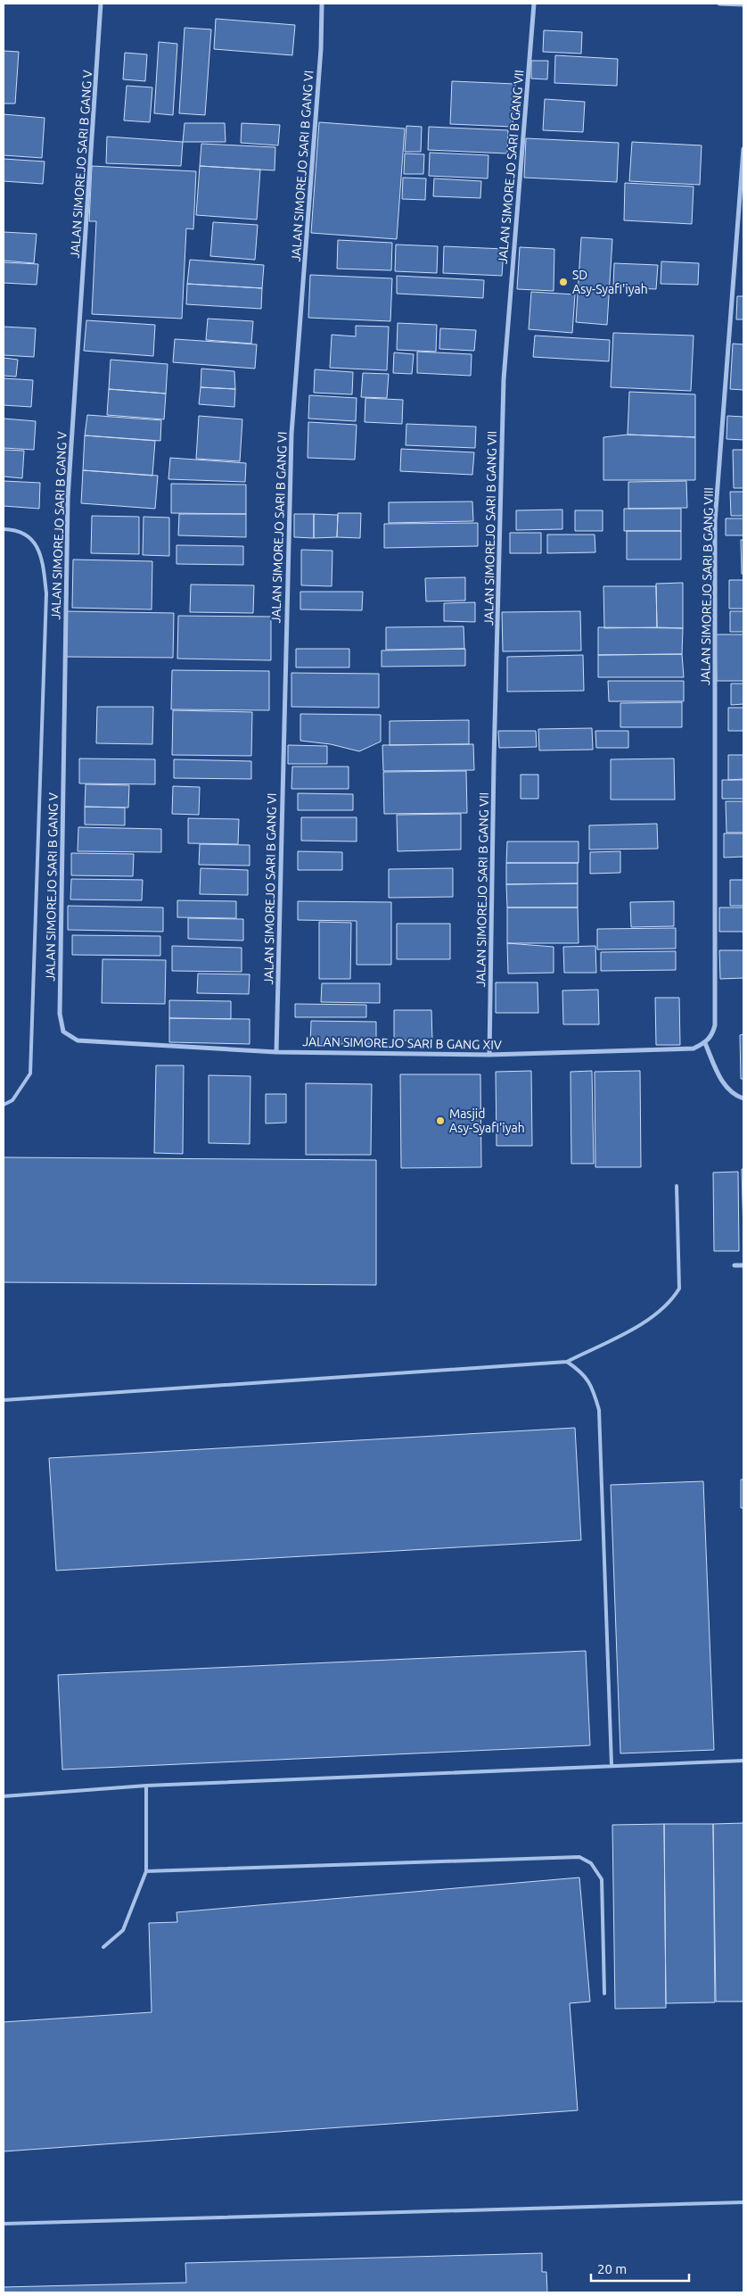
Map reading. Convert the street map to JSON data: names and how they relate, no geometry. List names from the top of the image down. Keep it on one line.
{"streets":{"street":["JALAN SIMOREJO SARI B GANG V","JALAN SIMOREJO SARI B GANG VI","JALAN SIMOREJO SARI B GANG VII","JALAN SIMOREJO SARI B GANG VIII","JALAN SIMOREJO SARI B GANG XIV"]},"crossings":[["JALAN SIMOREJO SARI B GANG V","JALAN SIMOREJO SARI B GANG XIV"],["JALAN SIMOREJO SARI B GANG VI","JALAN SIMOREJO SARI B GANG XIV"],["JALAN SIMOREJO SARI B GANG VII","JALAN SIMOREJO SARI B GANG XIV"],["JALAN SIMOREJO SARI B GANG VIII","JALAN SIMOREJO SARI B GANG XIV"]],"places":["SD Asy-Syafi'iyah","Masjid Asy-Syafi'iyah"],"scale_bar":"20 m"}
